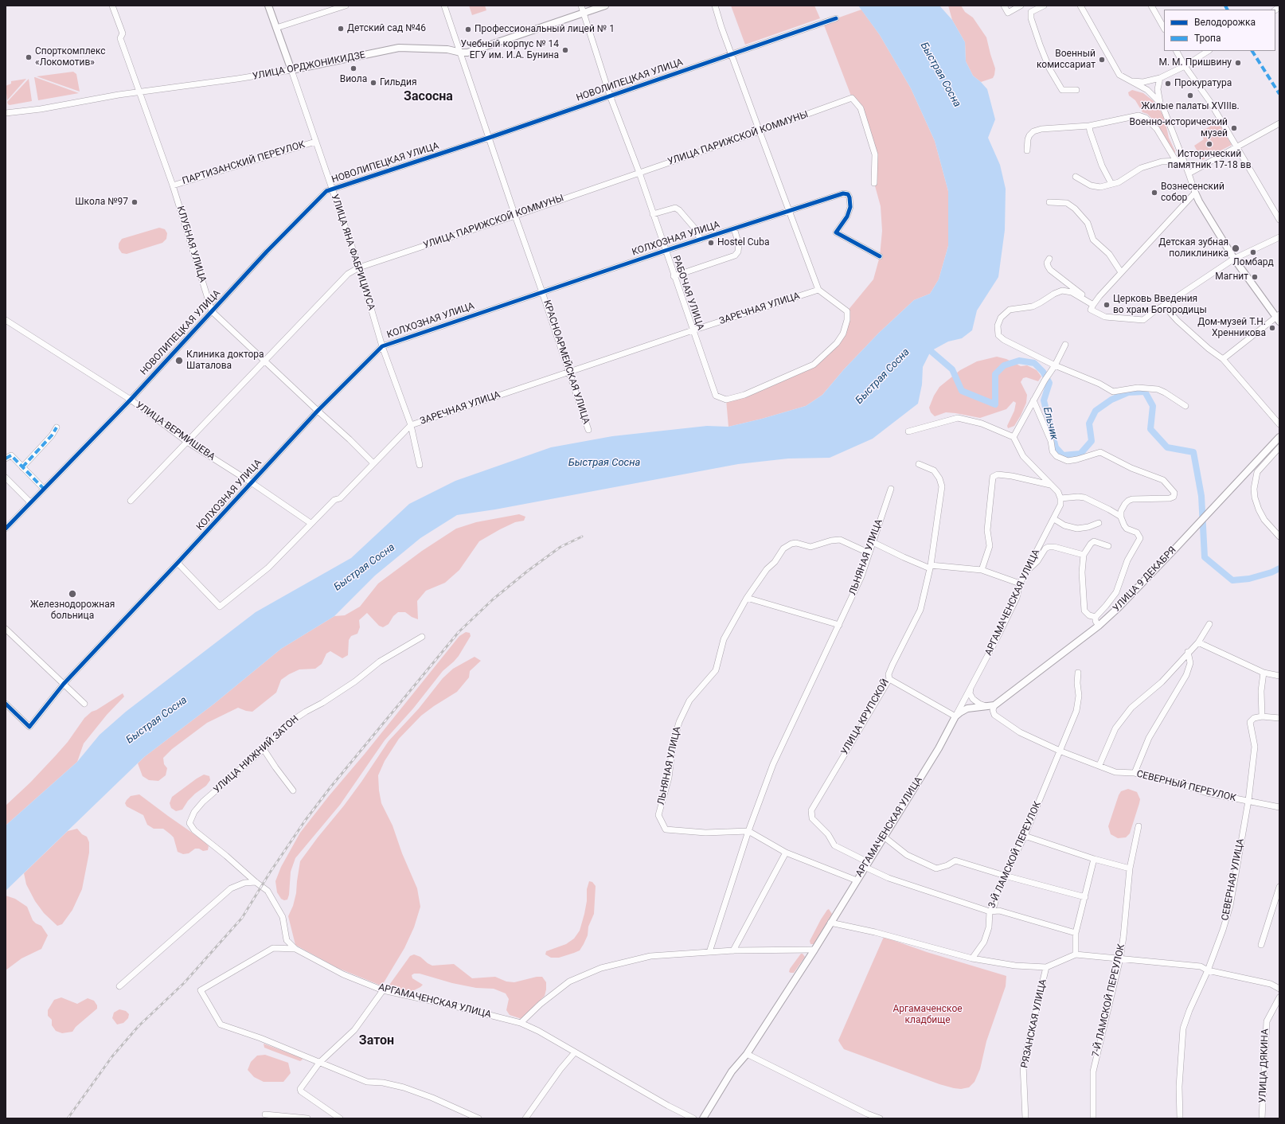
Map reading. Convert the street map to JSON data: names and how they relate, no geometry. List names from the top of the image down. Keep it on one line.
{"streets":{"main road":["УЛИЦА ОРДЖОНИКИДЗЕ","УЛИЦА ЯНА ФАБРИЦИУСА","УЛИЦА 9 ДЕКАБРЯ","АРГАМАЧЕНСКАЯ УЛИЦА"],"street":["НОВОЛИПЕЦКАЯ УЛИЦА","УЛИЦА ПАРИЖСКОЙ КОММУНЫ","ПАРТИЗАНСКИЙ ПЕРЕУЛОК","КОЛХОЗНАЯ УЛИЦА","КЛУБНАЯ УЛИЦА","РАБОЧАЯ УЛИЦА","ЗАРЕЧНАЯ УЛИЦА","КРАСНОАРМЕЙСКАЯ УЛИЦА","УЛИЦА ВЕРМИШЕВА","ЛЬНЯНАЯ УЛИЦА","УЛИЦА КРУПСКОЙ","УЛИЦА НИЖНИЙ ЗАТОН","СЕВЕРНЫЙ ПЕРЕУЛОК","3-Й ЛАМСКОЙ ПЕРЕУЛОК","СЕВЕРНАЯ УЛИЦА","7-Й ЛАМСКОЙ ПЕРЕУЛОК","РЯЗАНСКАЯ УЛИЦА","УЛИЦА ДЯКИНА"]},"crossings":[["УЛИЦА ОРДЖОНИКИДЗЕ","КЛУБНАЯ УЛИЦА"],["УЛИЦА ОРДЖОНИКИДЗЕ","УЛИЦА ЯНА ФАБРИЦИУСА"],["УЛИЦА ОРДЖОНИКИДЗЕ","РАБОЧАЯ УЛИЦА"],["УЛИЦА ОРДЖОНИКИДЗЕ","КРАСНОАРМЕЙСКАЯ УЛИЦА"],["НОВОЛИПЕЦКАЯ УЛИЦА","КЛУБНАЯ УЛИЦА"],["НОВОЛИПЕЦКАЯ УЛИЦА","УЛИЦА ЯНА ФАБРИЦИУСА"],["НОВОЛИПЕЦКАЯ УЛИЦА","РАБОЧАЯ УЛИЦА"],["НОВОЛИПЕЦКАЯ УЛИЦА","КРАСНОАРМЕЙСКАЯ УЛИЦА"],["НОВОЛИПЕЦКАЯ УЛИЦА","УЛИЦА ВЕРМИШЕВА"],["УЛИЦА ПАРИЖСКОЙ КОММУНЫ","КЛУБНАЯ УЛИЦА"],["УЛИЦА ПАРИЖСКОЙ КОММУНЫ","УЛИЦА ЯНА ФАБРИЦИУСА"],["УЛИЦА ПАРИЖСКОЙ КОММУНЫ","РАБОЧАЯ УЛИЦА"],["УЛИЦА ПАРИЖСКОЙ КОММУНЫ","КРАСНОАРМЕЙСКАЯ УЛИЦА"],["УЛИЦА ПАРИЖСКОЙ КОММУНЫ","УЛИЦА ВЕРМИШЕВА"],["ПАРТИЗАНСКИЙ ПЕРЕУЛОК","КЛУБНАЯ УЛИЦА"],["ПАРТИЗАНСКИЙ ПЕРЕУЛОК","УЛИЦА ЯНА ФАБРИЦИУСА"],["КОЛХОЗНАЯ УЛИЦА","КЛУБНАЯ УЛИЦА"],["КОЛХОЗНАЯ УЛИЦА","УЛИЦА ЯНА ФАБРИЦИУСА"],["КОЛХОЗНАЯ УЛИЦА","РАБОЧАЯ УЛИЦА"],["КОЛХОЗНАЯ УЛИЦА","ЗАРЕЧНАЯ УЛИЦА"],["КОЛХОЗНАЯ УЛИЦА","КРАСНОАРМЕЙСКАЯ УЛИЦА"],["КОЛХОЗНАЯ УЛИЦА","УЛИЦА ВЕРМИШЕВА"],["КЛУБНАЯ УЛИЦА","ЗАРЕЧНАЯ УЛИЦА"],["УЛИЦА ЯНА ФАБРИЦИУСА","ЗАРЕЧНАЯ УЛИЦА"],["РАБОЧАЯ УЛИЦА","ЗАРЕЧНАЯ УЛИЦА"],["ЗАРЕЧНАЯ УЛИЦА","КРАСНОАРМЕЙСКАЯ УЛИЦА"],["ЗАРЕЧНАЯ УЛИЦА","УЛИЦА ВЕРМИШЕВА"],["УЛИЦА 9 ДЕКАБРЯ","СЕВЕРНЫЙ ПЕРЕУЛОК"],["АРГАМАЧЕНСКАЯ УЛИЦА","УЛИЦА КРУПСКОЙ"],["УЛИЦА КРУПСКОЙ","3-Й ЛАМСКОЙ ПЕРЕУЛОК"],["СЕВЕРНЫЙ ПЕРЕУЛОК","3-Й ЛАМСКОЙ ПЕРЕУЛОК"],["СЕВЕРНЫЙ ПЕРЕУЛОК","СЕВЕРНАЯ УЛИЦА"]],"districts":["Засосна","Затон"],"water":["Быстрая Сосна","Ельчик"],"parks":["Аргамаченское кладбище"],"places":["Детский сад №46","Профессиональный лицей № 1","Учебный корпус № 14 ЕГУ им. И.А. Бунина","Спорткомплекс «Локомотив»","Военный комиссариат","М. М. Пришвину","Виола","Гильдия","Прокуратура","Жилые палаты XVIIIв.","Военно-исторический музей","Исторический памятник 17-18 вв","Вознесенский собор","Школа №97","Hostel Cuba","Детская зубная поликлиника","Ломбард","Магнит","Церковь Введения во храм Богородицы","Дом-музей Т.Н. Хренникова","Клиника доктора Шаталова","Железнодорожная больница"],"legend":["Велодорожка","Тропа"]}
